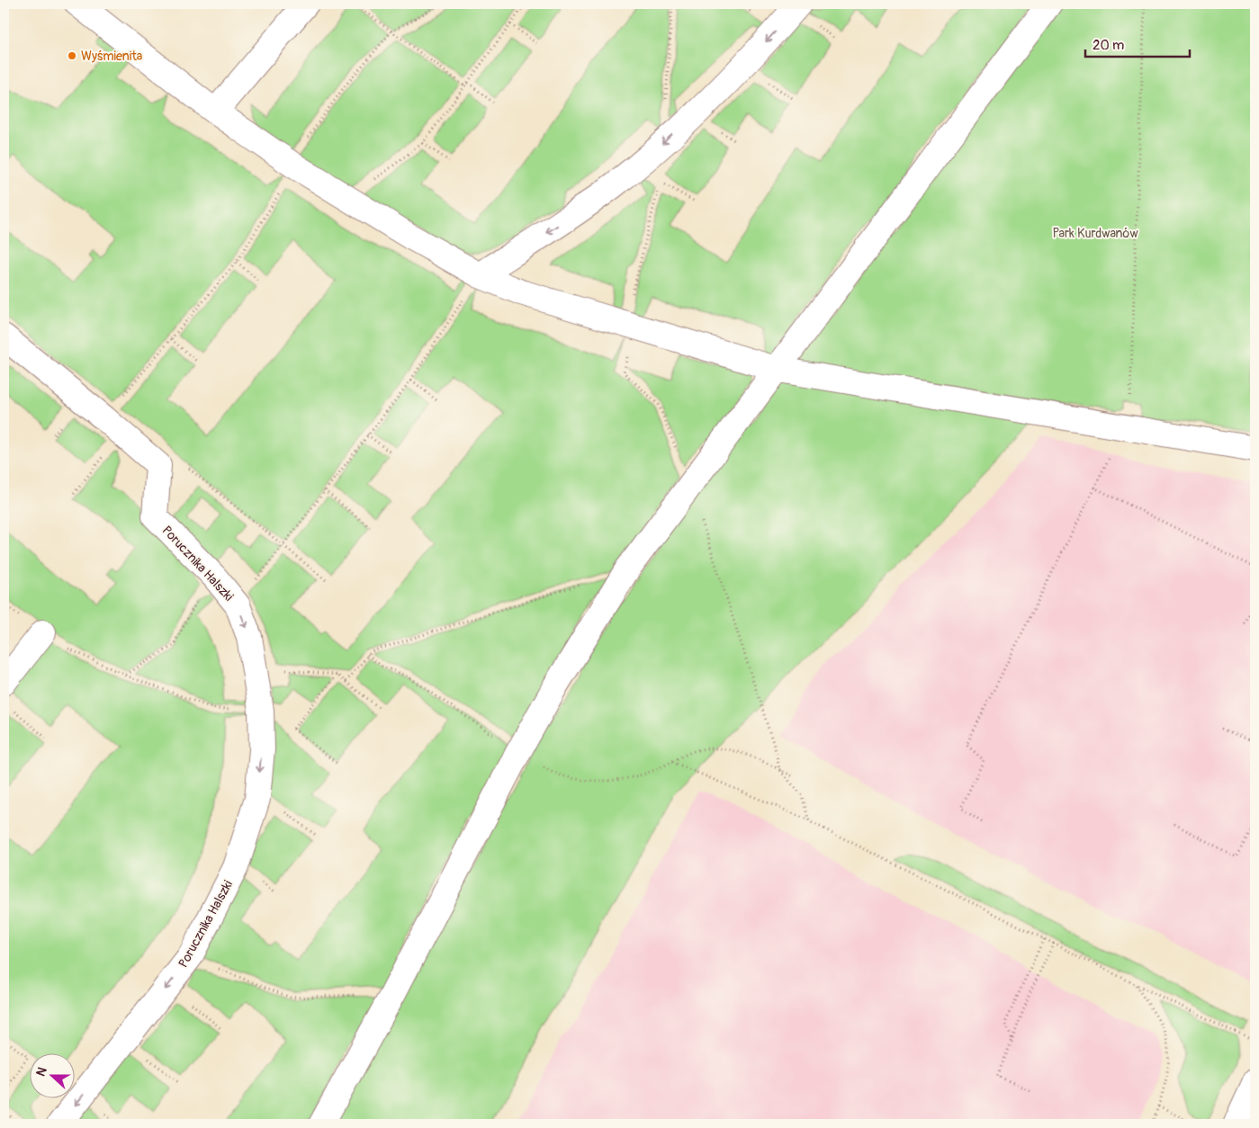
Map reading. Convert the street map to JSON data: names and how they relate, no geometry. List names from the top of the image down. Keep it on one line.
{"streets":{"street":["Porucznika Halszki"]},"one_way":["Porucznika Halszki"],"parks":["Park Kurdwanów"],"places":["Wyśmienita"],"scale_bar":"20 m","north":"left"}
